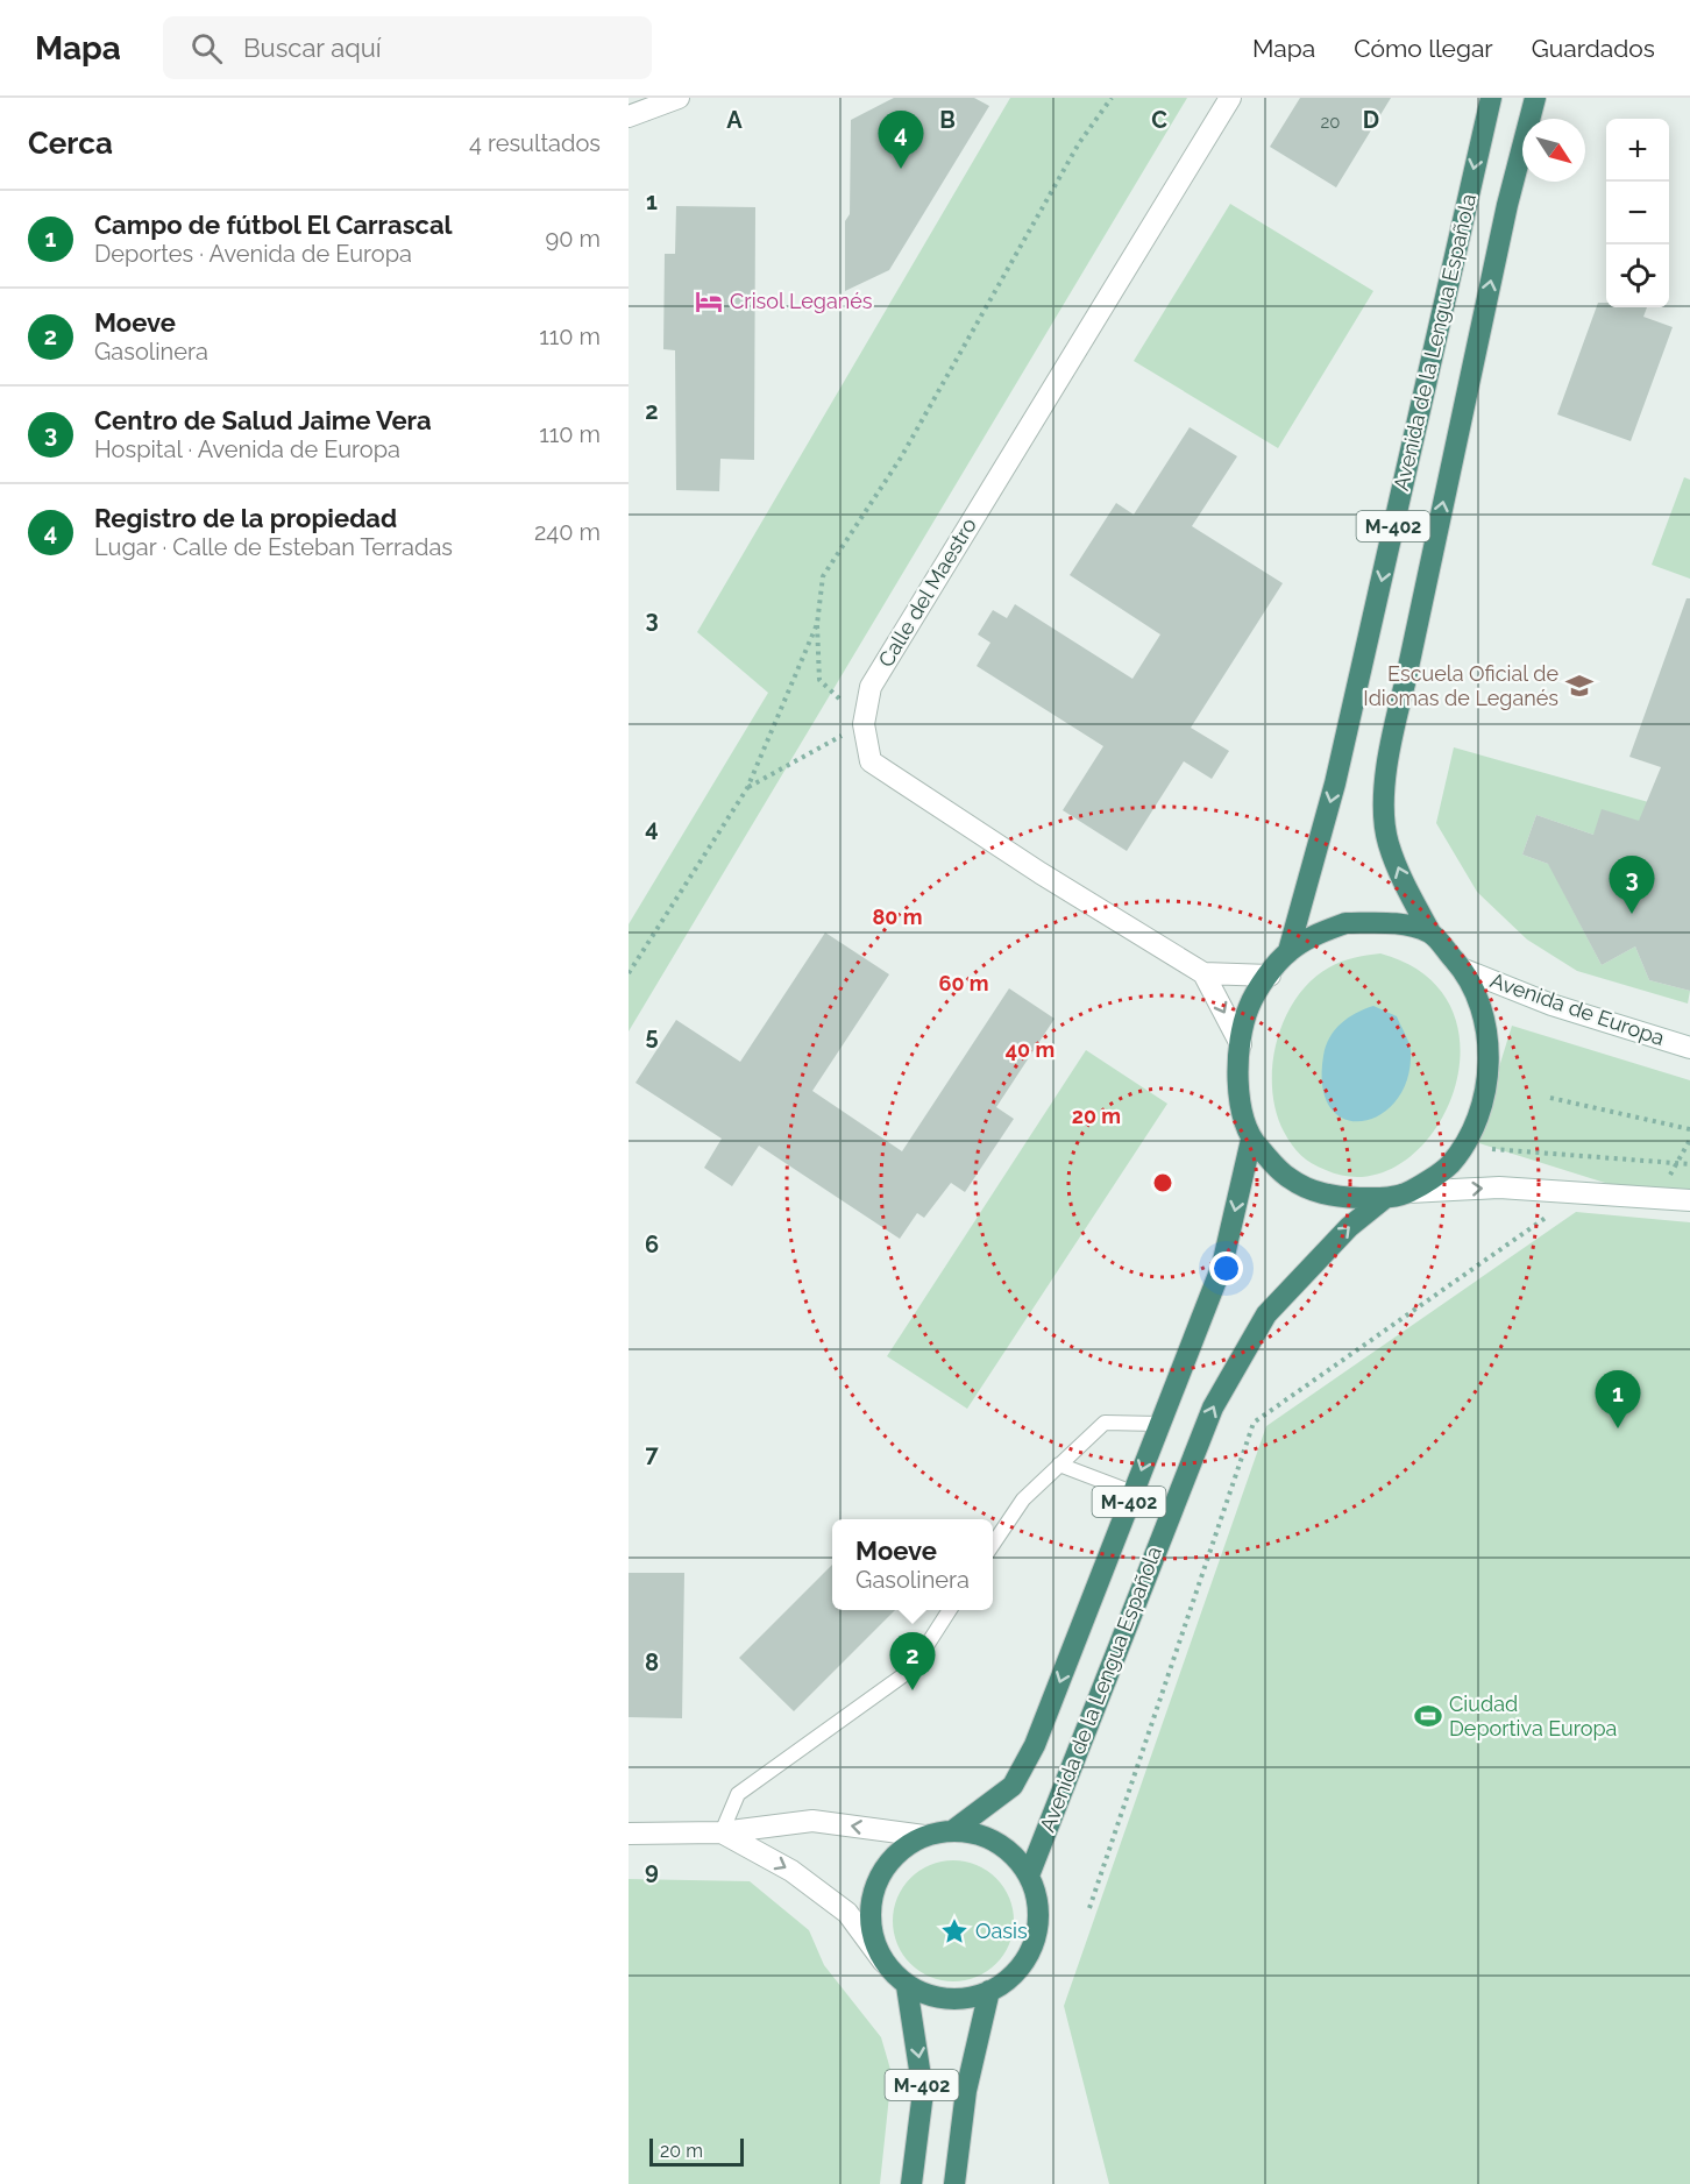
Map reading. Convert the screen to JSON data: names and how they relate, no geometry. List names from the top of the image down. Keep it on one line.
{"streets":{"highway":["Avenida de la Lengua Española","M-402"],"street":["Calle del Maestro","Avenida de Europa"]},"crossings":[["Avenida de la Lengua Española","M-402"],["M-402","Calle del Maestro"],["M-402","Avenida de Europa"]],"places":{"hotel":["Crisol Leganés"],"school or university":["Escuela Oficial de Idiomas de Leganés"],"sports":["Ciudad Deportiva Europa"],"place":["Oasis"]},"house_numbers":["20"],"scale_bar":"20 m","north":"bottom right","page":{"header":"Mapa","search":"Buscar aquí","nav":["Mapa","Cómo llegar","Guardados"],"heading":["Cerca","4 resultados"],"pins":["4","3","1","2"],"map_buttons":["+","−"],"list":[{"mark":"1","name":"Campo de fútbol El Carrascal","note":"Deportes · Avenida de Europa","value":"90 m"},{"mark":"2","name":"Moeve","note":"Gasolinera","value":"110 m"},{"mark":"3","name":"Centro de Salud Jaime Vera","note":"Hospital · Avenida de Europa","value":"110 m"},{"mark":"4","name":"Registro de la propiedad","note":"Lugar · Calle de Esteban Terradas","value":"240 m"}],"popup":["Moeve","Gasolinera"],"scale":"20 m"},"grid":{"columns":["A","B","C","D"],"rows":["1","2","3","4","5","6","7","8","9"]},"rings":["80 m","60 m","40 m","20 m"]}
